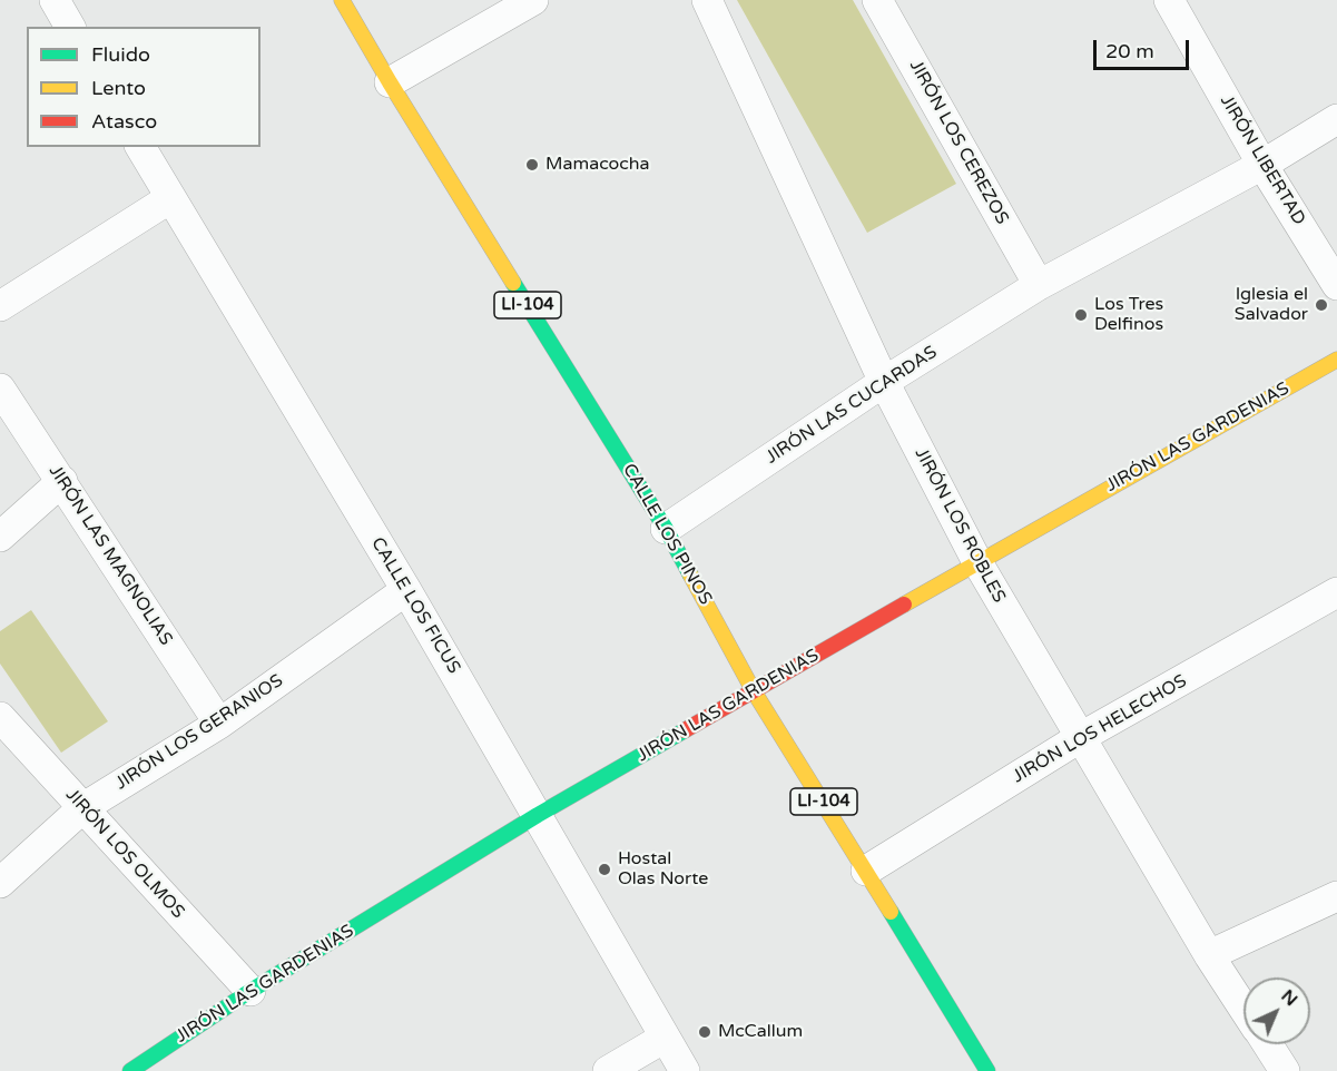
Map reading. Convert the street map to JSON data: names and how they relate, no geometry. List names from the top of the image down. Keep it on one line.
{"streets":{"street":["JIRÓN LOS CEREZOS","JIRÓN LIBERTAD","LI-104","JIRÓN LAS CUCARDAS","JIRÓN LAS GARDENIAS","JIRÓN LOS ROBLES","CALLE LOS PINOS","JIRÓN LAS MAGNOLIAS","CALLE LOS FICUS","JIRÓN LOS HELECHOS","JIRÓN LOS GERANIOS","JIRÓN LOS OLMOS"]},"crossings":[["JIRÓN LOS CEREZOS","JIRÓN LAS CUCARDAS"],["JIRÓN LIBERTAD","JIRÓN LAS CUCARDAS"],["JIRÓN LAS CUCARDAS","JIRÓN LOS ROBLES"],["JIRÓN LAS CUCARDAS","CALLE LOS PINOS"],["JIRÓN LAS GARDENIAS","JIRÓN LOS ROBLES"],["JIRÓN LAS GARDENIAS","CALLE LOS PINOS"],["JIRÓN LAS GARDENIAS","CALLE LOS FICUS"],["JIRÓN LAS GARDENIAS","JIRÓN LOS OLMOS"],["JIRÓN LOS ROBLES","JIRÓN LOS HELECHOS"],["CALLE LOS PINOS","JIRÓN LOS HELECHOS"],["JIRÓN LAS MAGNOLIAS","JIRÓN LOS GERANIOS"],["CALLE LOS FICUS","JIRÓN LOS GERANIOS"],["JIRÓN LOS GERANIOS","JIRÓN LOS OLMOS"]],"places":["Mamacocha","Iglesia el Salvador","Los Tres Delfinos","Hostal Olas Norte","McCallum"],"legend":["Fluido","Lento","Atasco"],"scale_bar":"20 m","north":"top right"}
